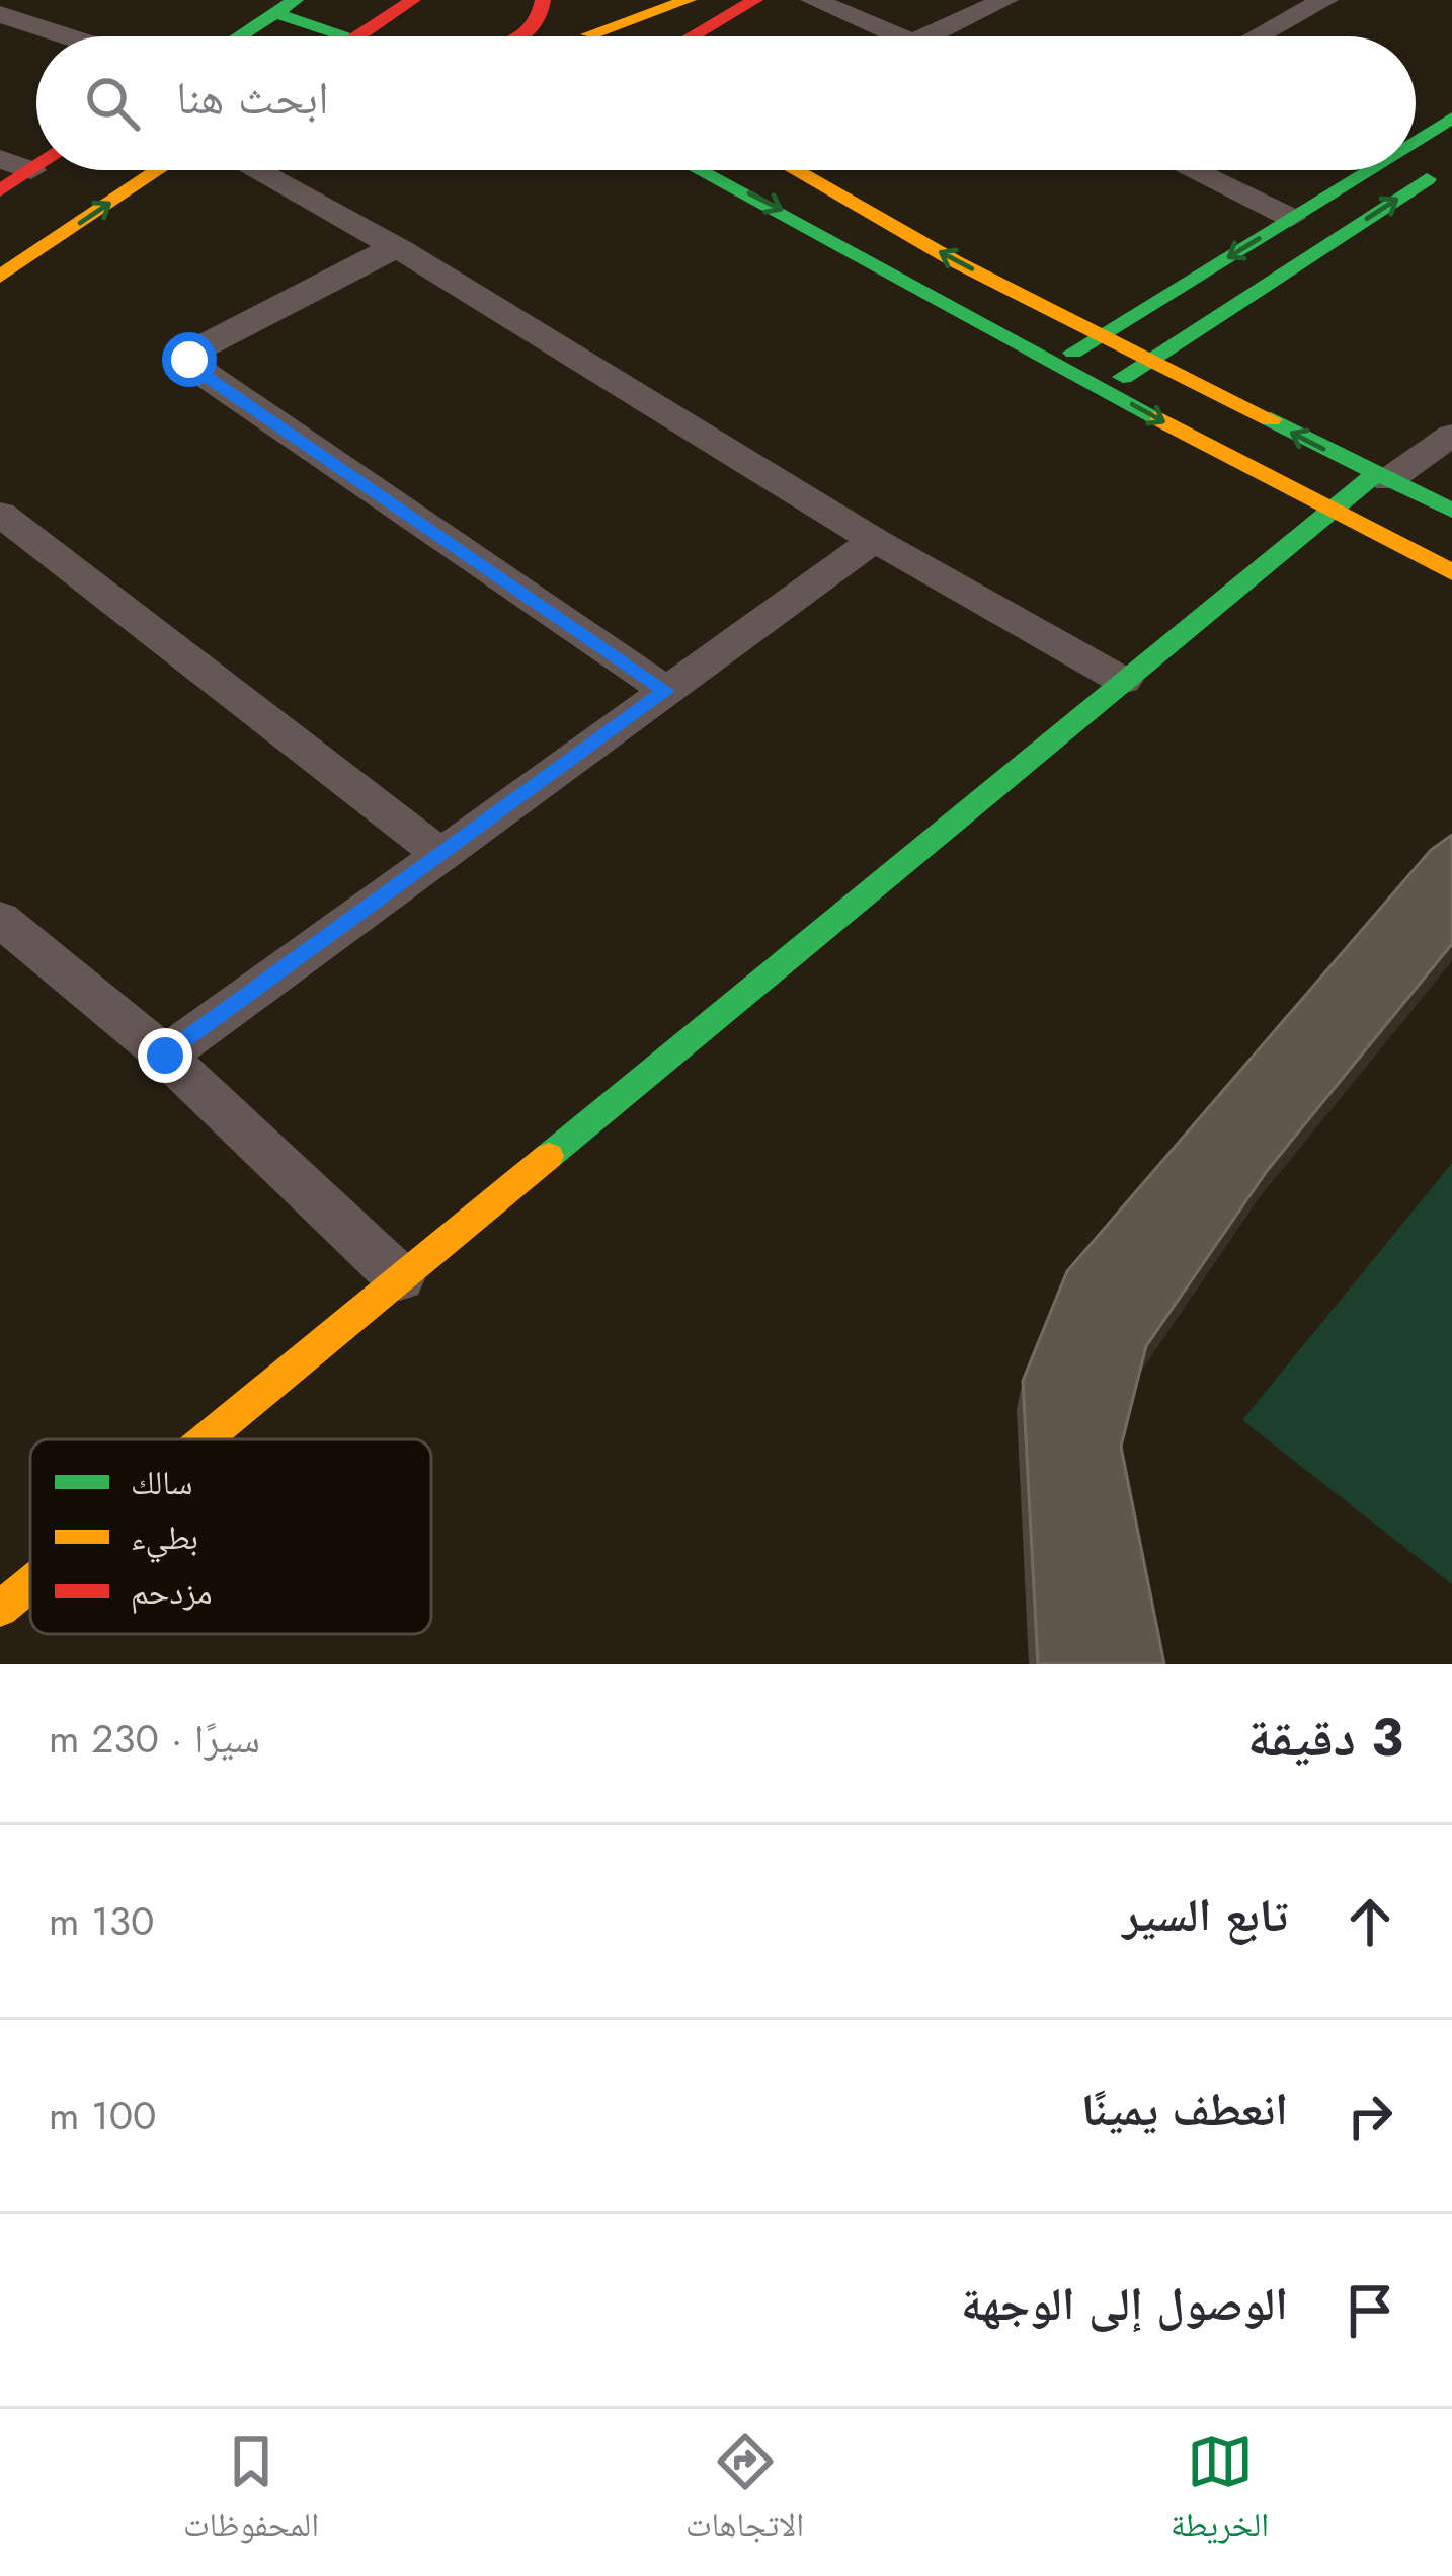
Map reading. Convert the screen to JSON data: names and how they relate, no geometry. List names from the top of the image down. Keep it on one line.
{"legend":["سالك","بطيء","مزدحم"],"page":{"search":"ابحث هنا","heading":["3 دقيقة","سيرًا · 230 m"],"list":[["تابع السير","130 m"],["انعطف يمينًا","100 m"],"الوصول إلى الوجهة"],"nav":["الخريطة","الاتجاهات","المحفوظات"]}}
